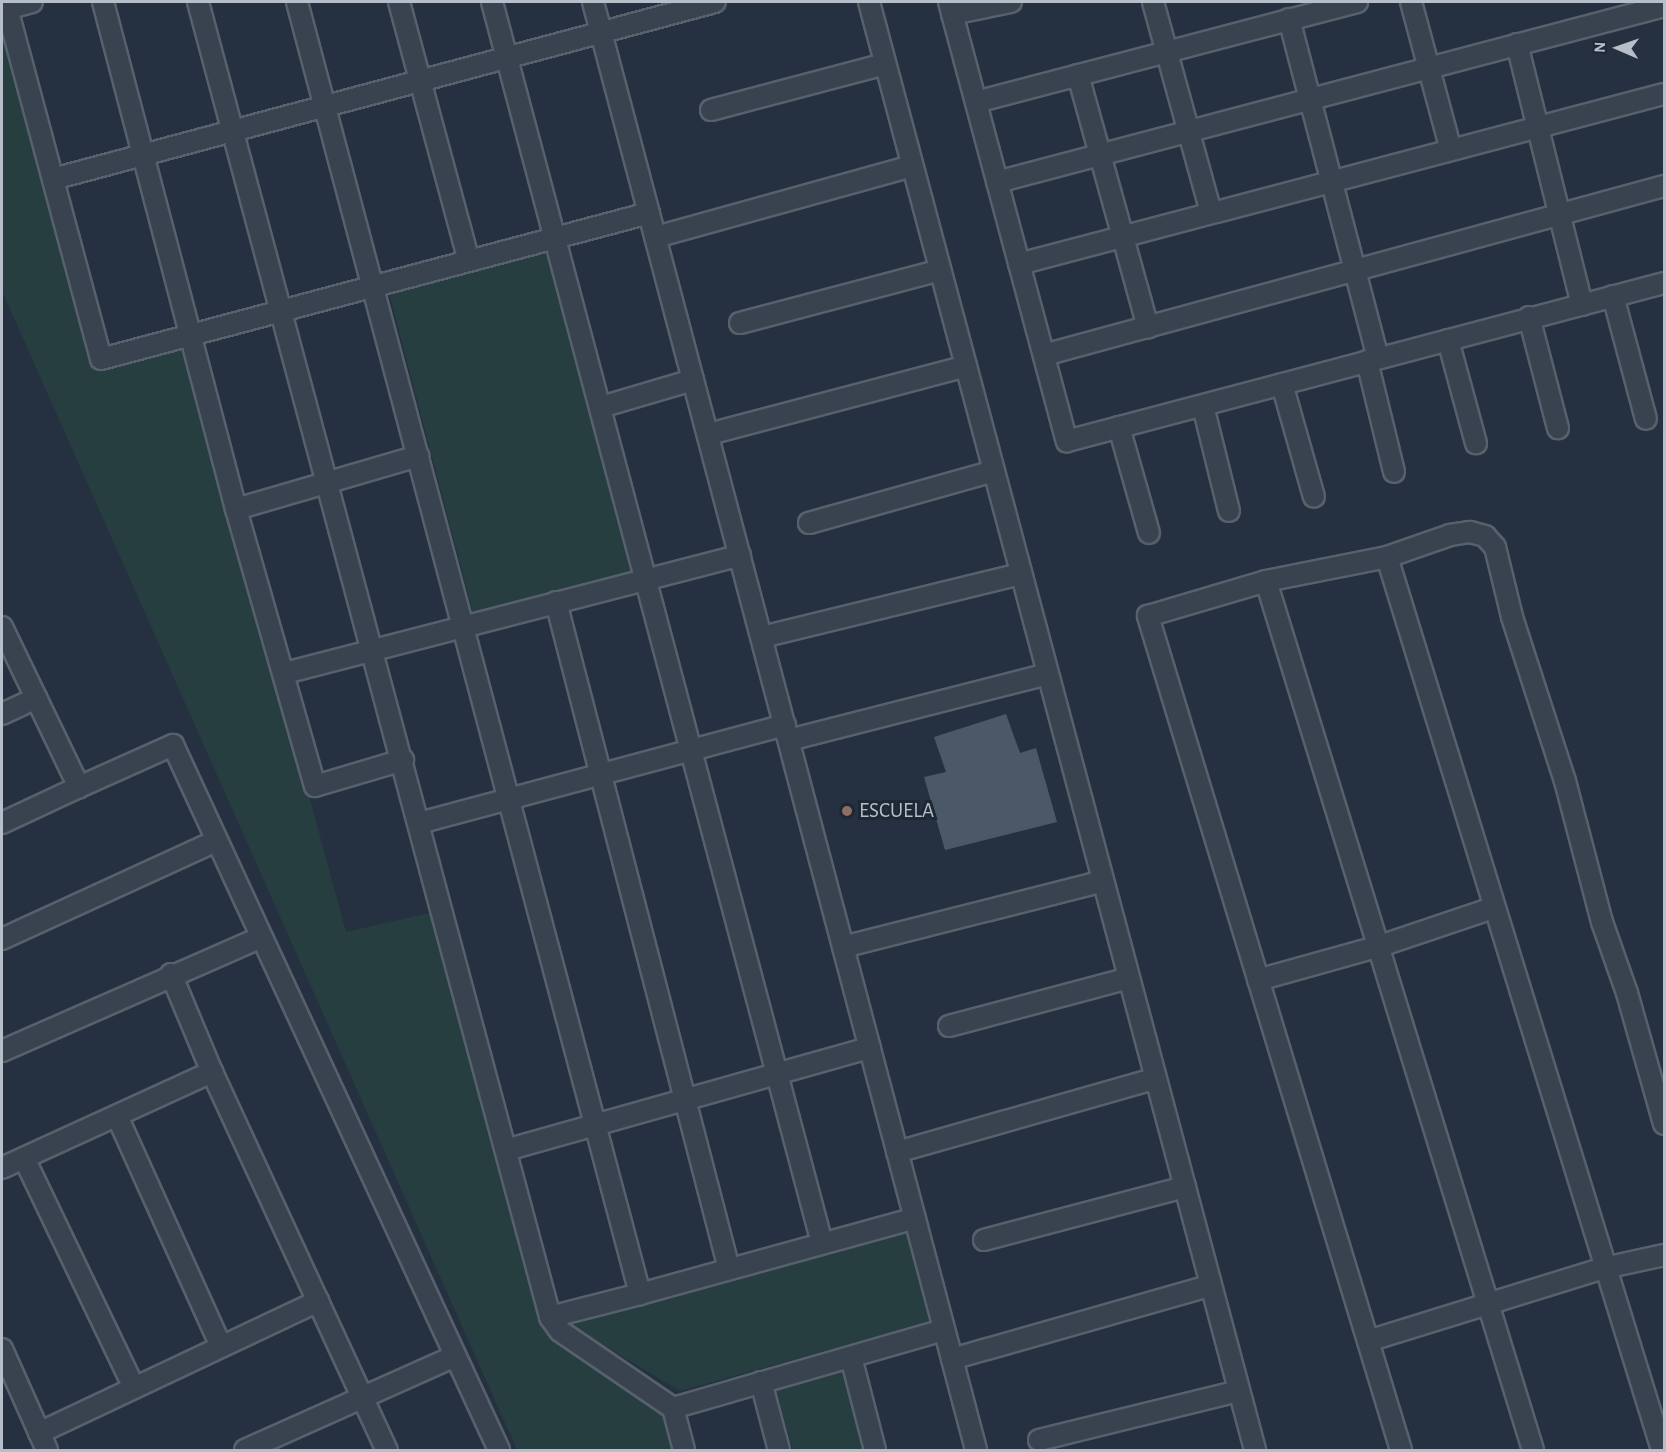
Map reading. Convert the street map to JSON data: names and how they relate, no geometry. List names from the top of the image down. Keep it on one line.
{"places":["ESCUELA"],"north":"left"}
